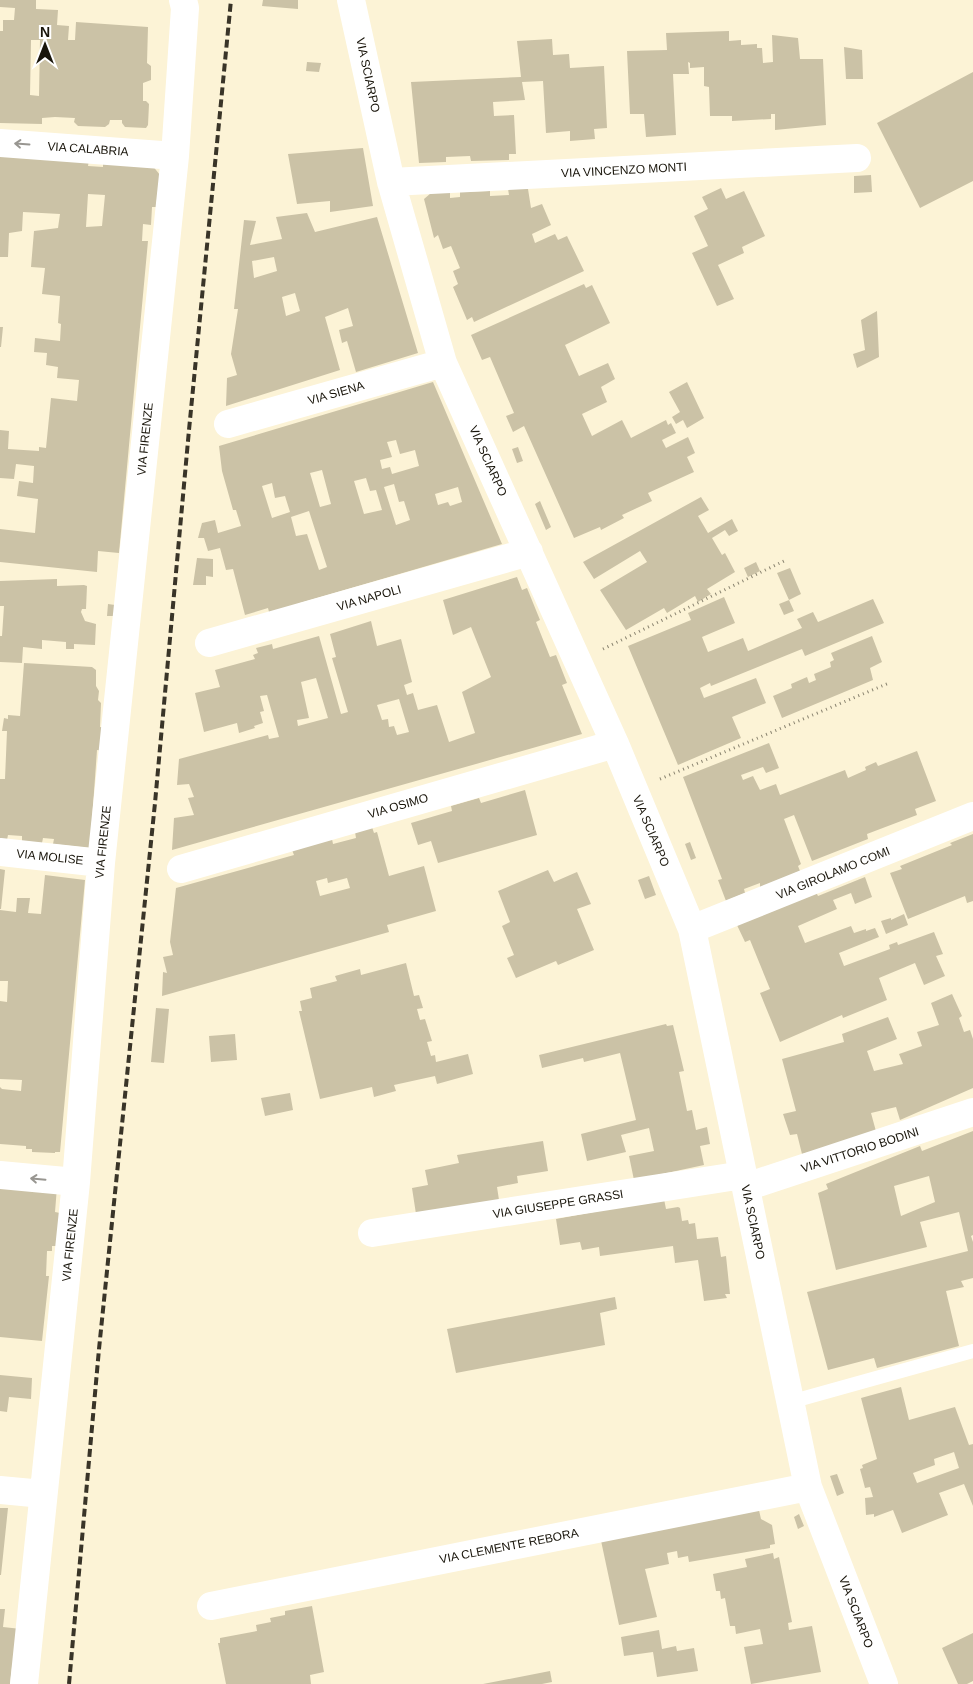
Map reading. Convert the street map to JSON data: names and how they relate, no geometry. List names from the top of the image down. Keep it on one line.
{"streets":{"street":["VIA SCIARPO","VIA CALABRIA","VIA VINCENZO MONTI","VIA SIENA","VIA FIRENZE","VIA NAPOLI","VIA OSIMO","VIA MOLISE","VIA GIROLAMO COMI","VIA VITTORIO BODINI","VIA GIUSEPPE GRASSI","VIA CLEMENTE REBORA"]},"crossings":[["VIA SCIARPO","VIA VINCENZO MONTI"],["VIA SCIARPO","VIA SIENA"],["VIA SCIARPO","VIA NAPOLI"],["VIA SCIARPO","VIA OSIMO"],["VIA SCIARPO","VIA GIROLAMO COMI"],["VIA SCIARPO","VIA VITTORIO BODINI"],["VIA SCIARPO","VIA GIUSEPPE GRASSI"],["VIA SCIARPO","VIA CLEMENTE REBORA"],["VIA CALABRIA","VIA FIRENZE"],["VIA FIRENZE","VIA MOLISE"],["VIA VITTORIO BODINI","VIA GIUSEPPE GRASSI"]],"one_way":["VIA CALABRIA"],"north":"top"}
